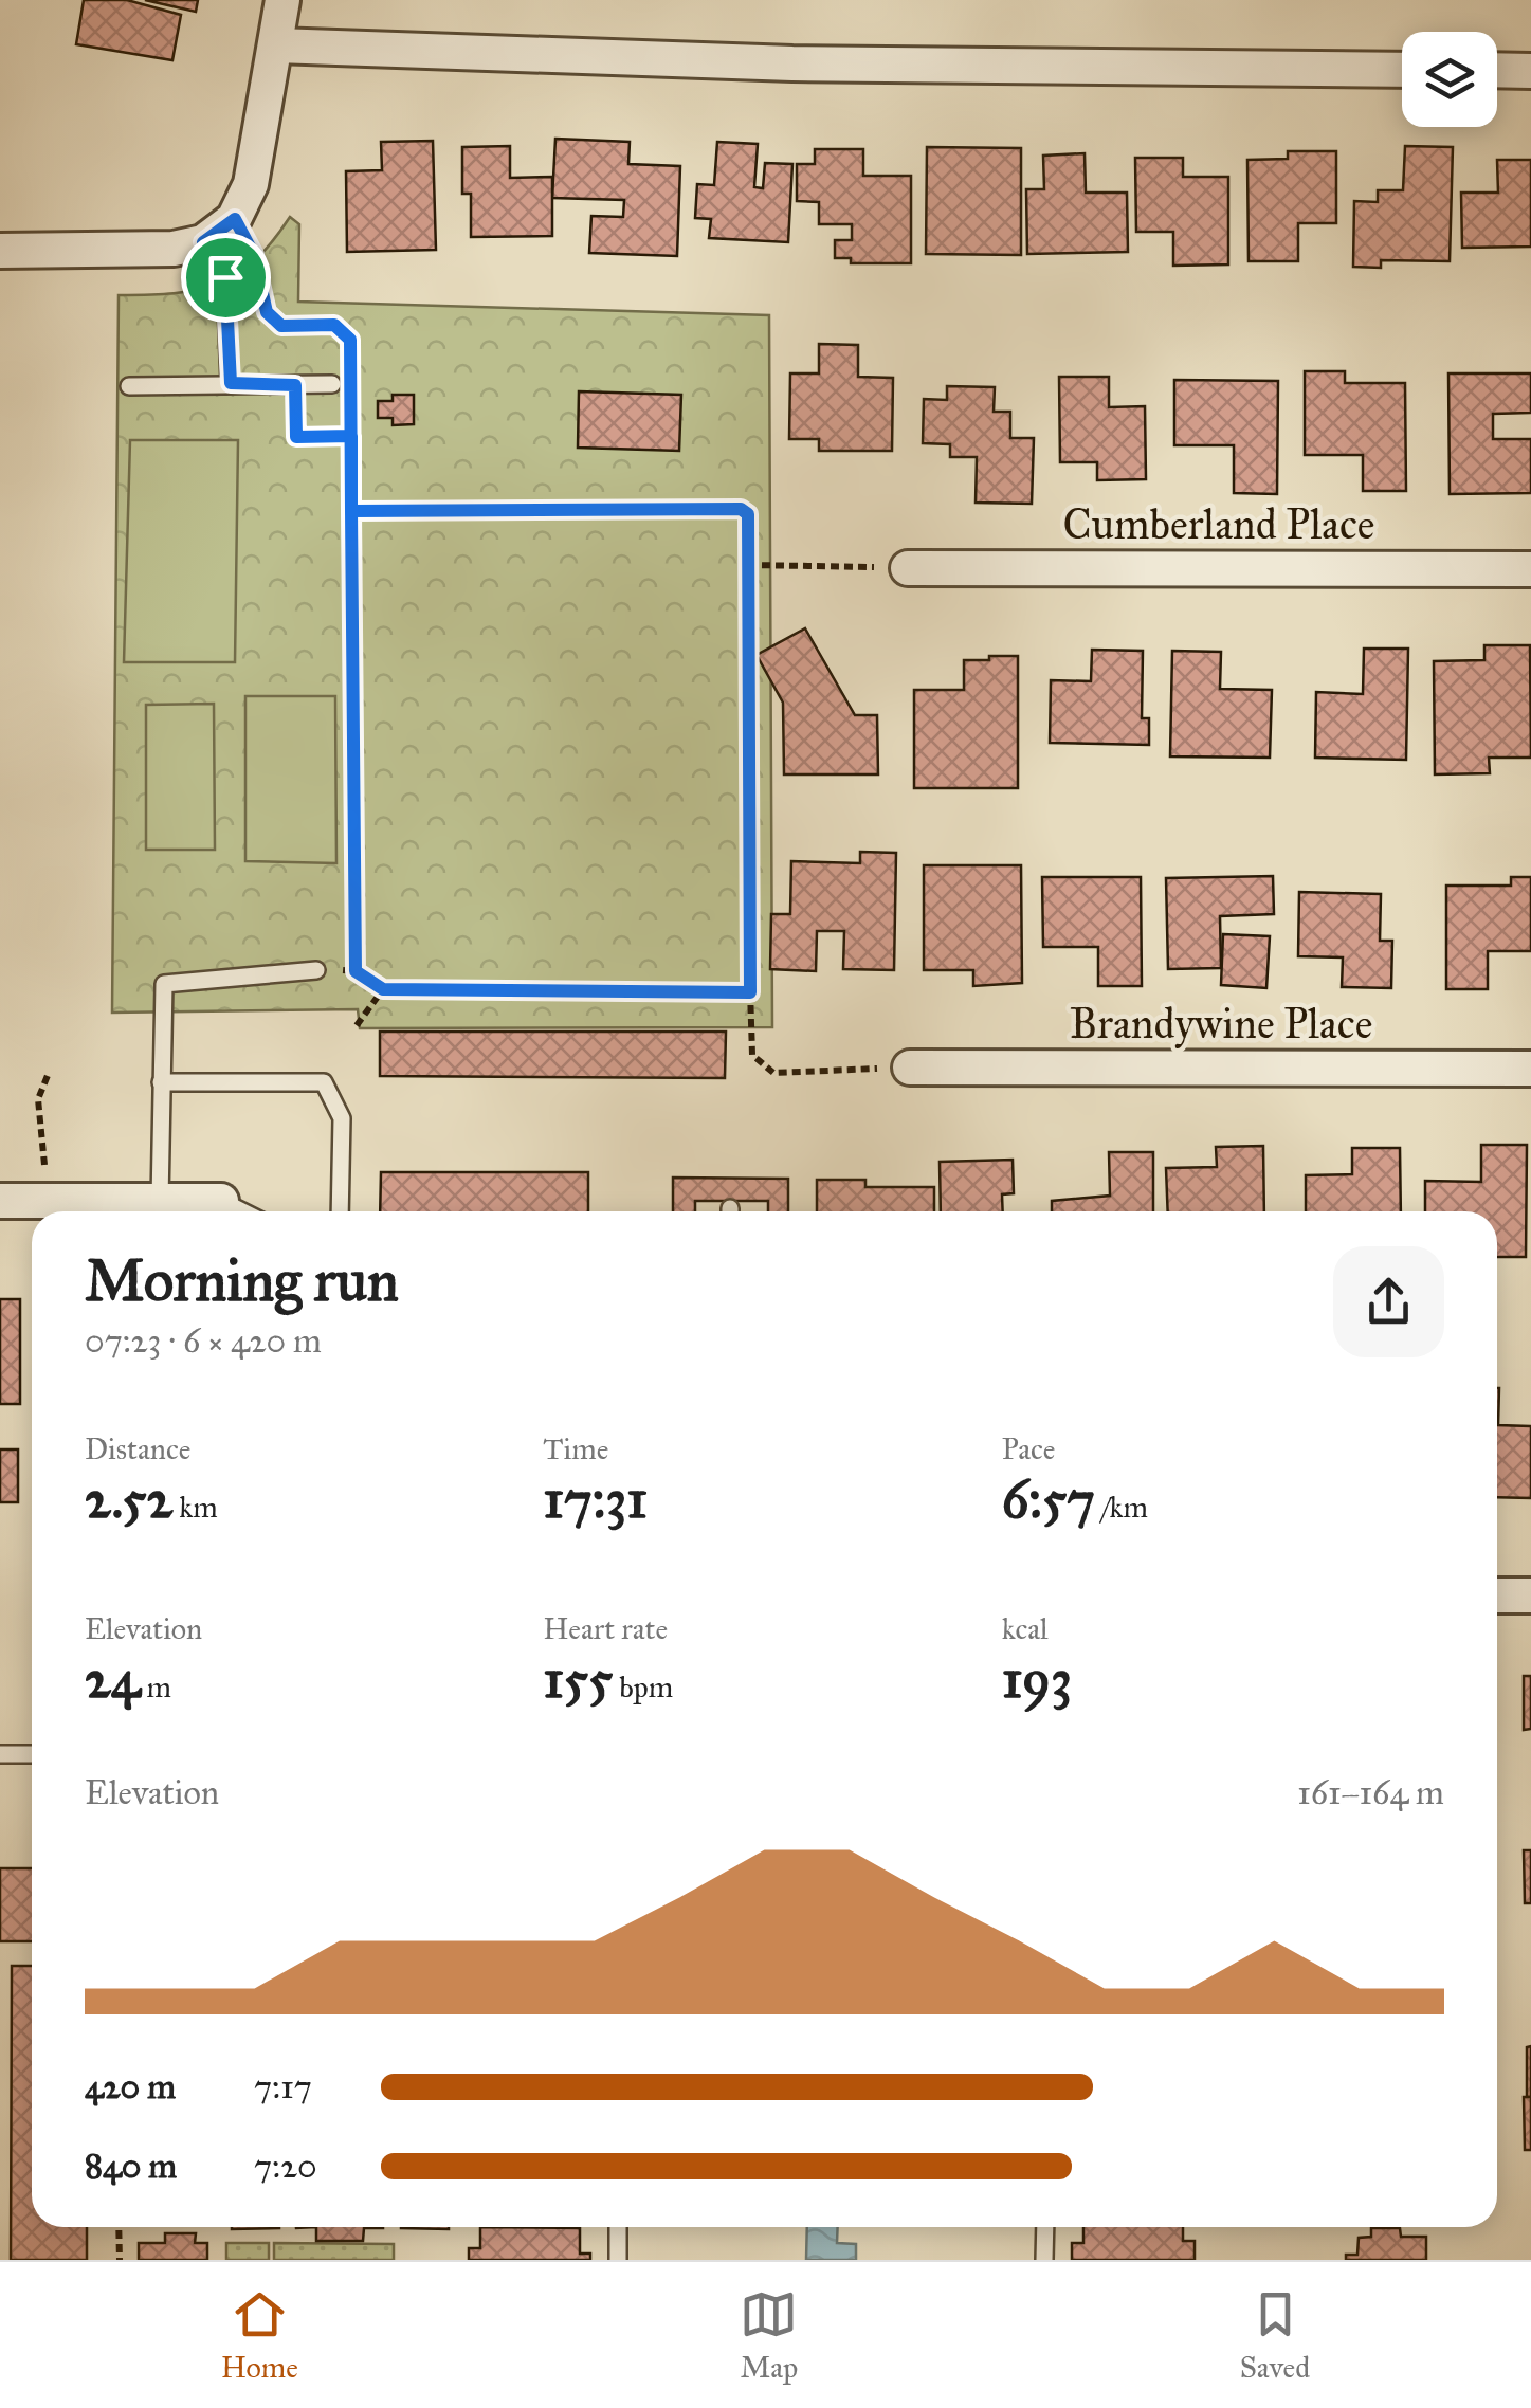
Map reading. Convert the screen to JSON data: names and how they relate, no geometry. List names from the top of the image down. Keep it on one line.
{"streets":{"street":["Cumberland Place","Brandywine Place"]},"page":{"heading":["Morning run","07:23 · 6 × 420 m"],"stats":[["Distance","2.52 km"],["Time","17:31"],["Pace","6:57 /km"],["Elevation","24 m"],["Heart rate","155 bpm"],["kcal","193"]],"chart":["Elevation","161–164 m"],"list":[{"name":"420 m","note":"7:17"},{"name":"840 m","note":"7:20"}],"tabs":["Home","Map","Saved"]}}
